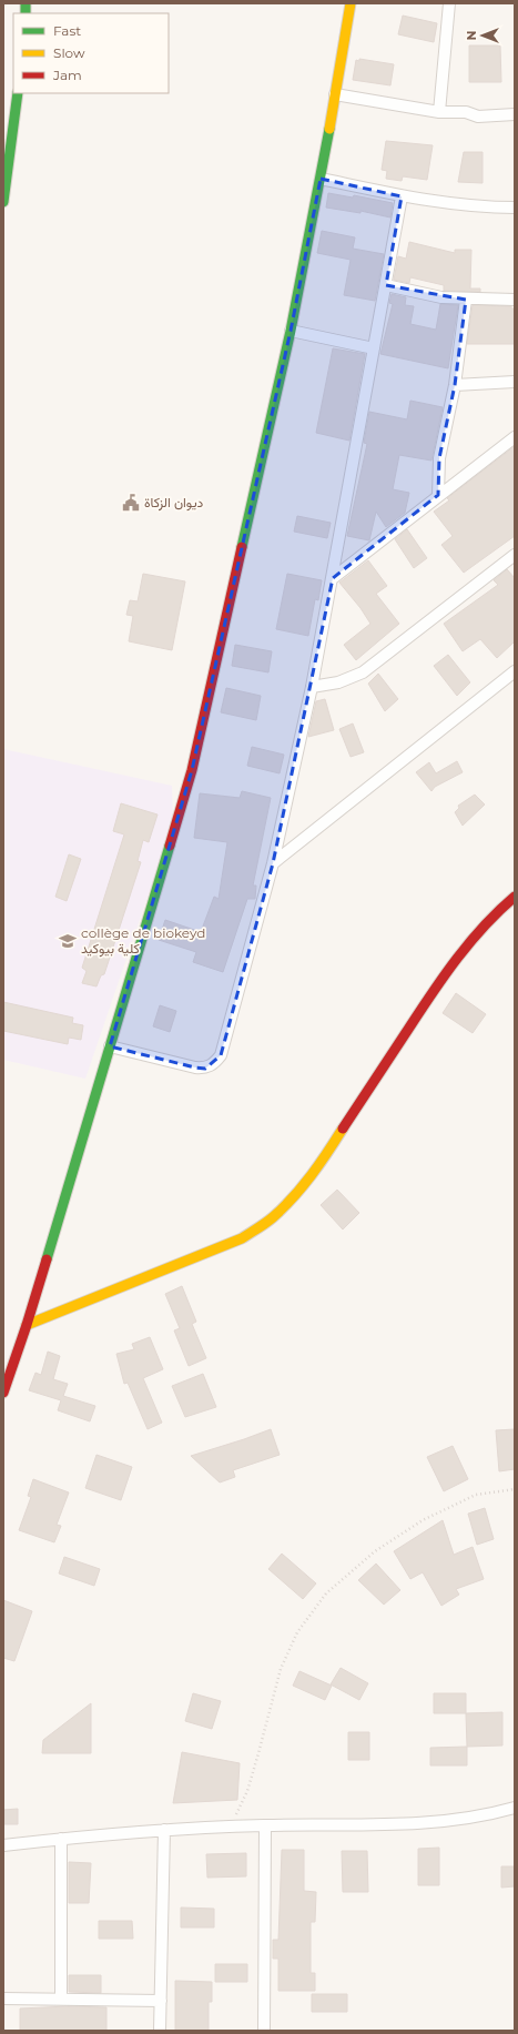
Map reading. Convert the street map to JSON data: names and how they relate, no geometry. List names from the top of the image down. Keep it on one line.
{"places":{"public building":["ديوان الزكاة"],"school or university":["collège de biokeyd كلية بيوكيد"]},"legend":["Fast","Slow","Jam"],"north":"left"}
